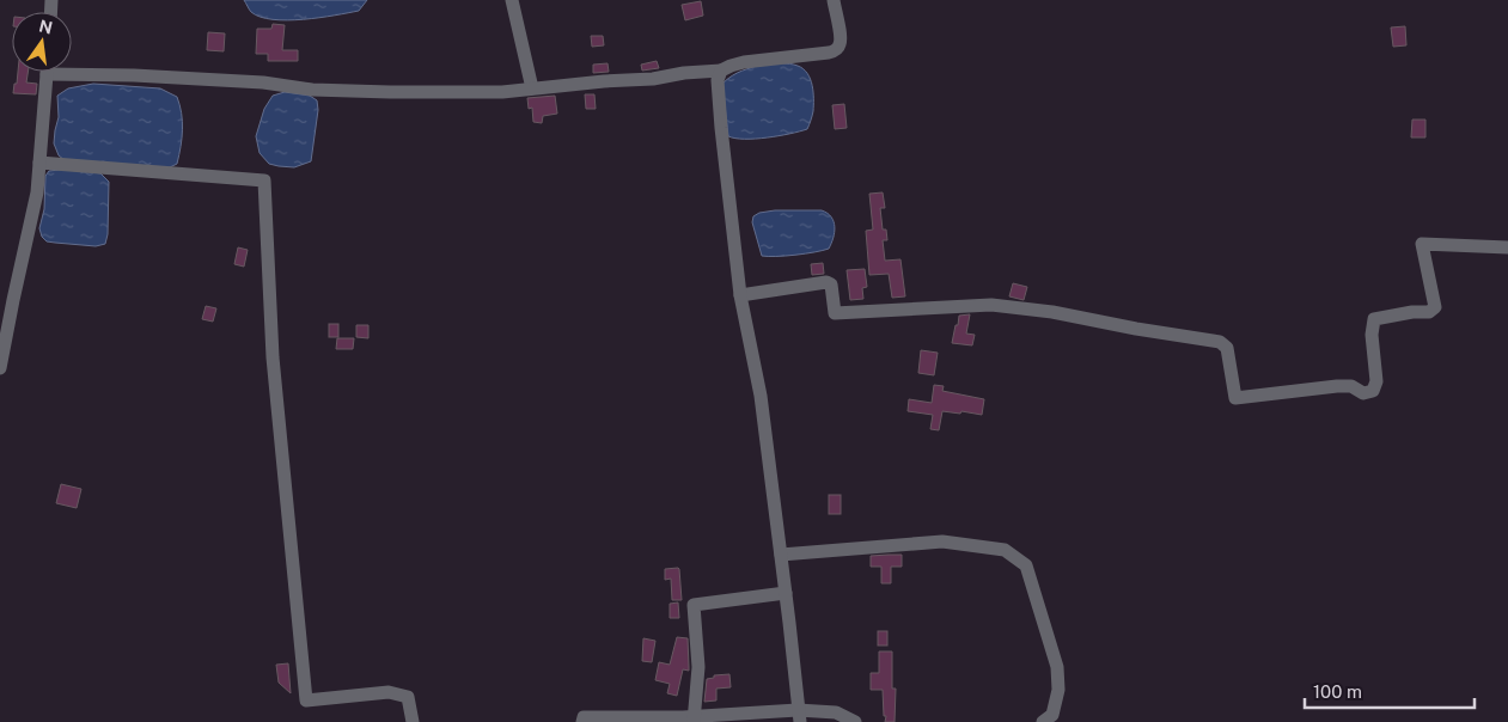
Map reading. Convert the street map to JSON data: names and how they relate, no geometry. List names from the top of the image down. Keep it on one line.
{"scale_bar":"100 m","north":"top"}
